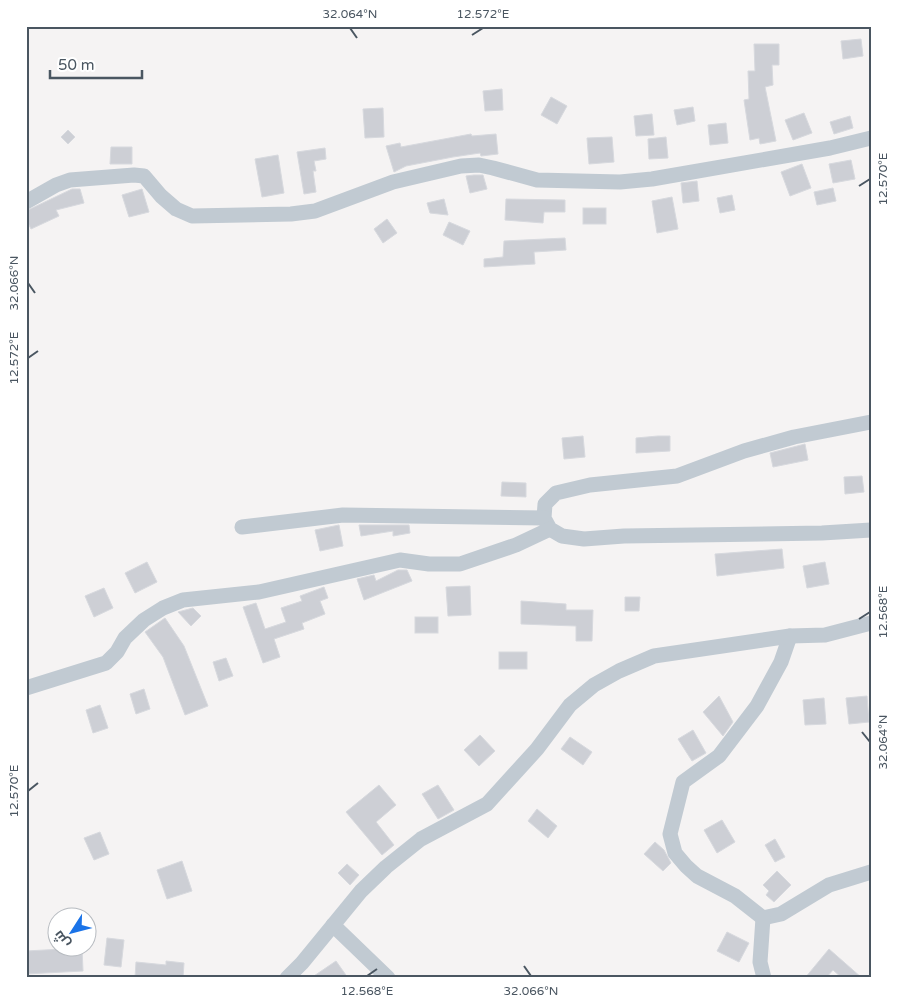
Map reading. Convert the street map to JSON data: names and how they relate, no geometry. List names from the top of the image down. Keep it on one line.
{"scale_bar":"50 m","north":"bottom left","coordinates":["32.064°N","12.572°E","12.570°E","32.066°N","12.568°E"]}
